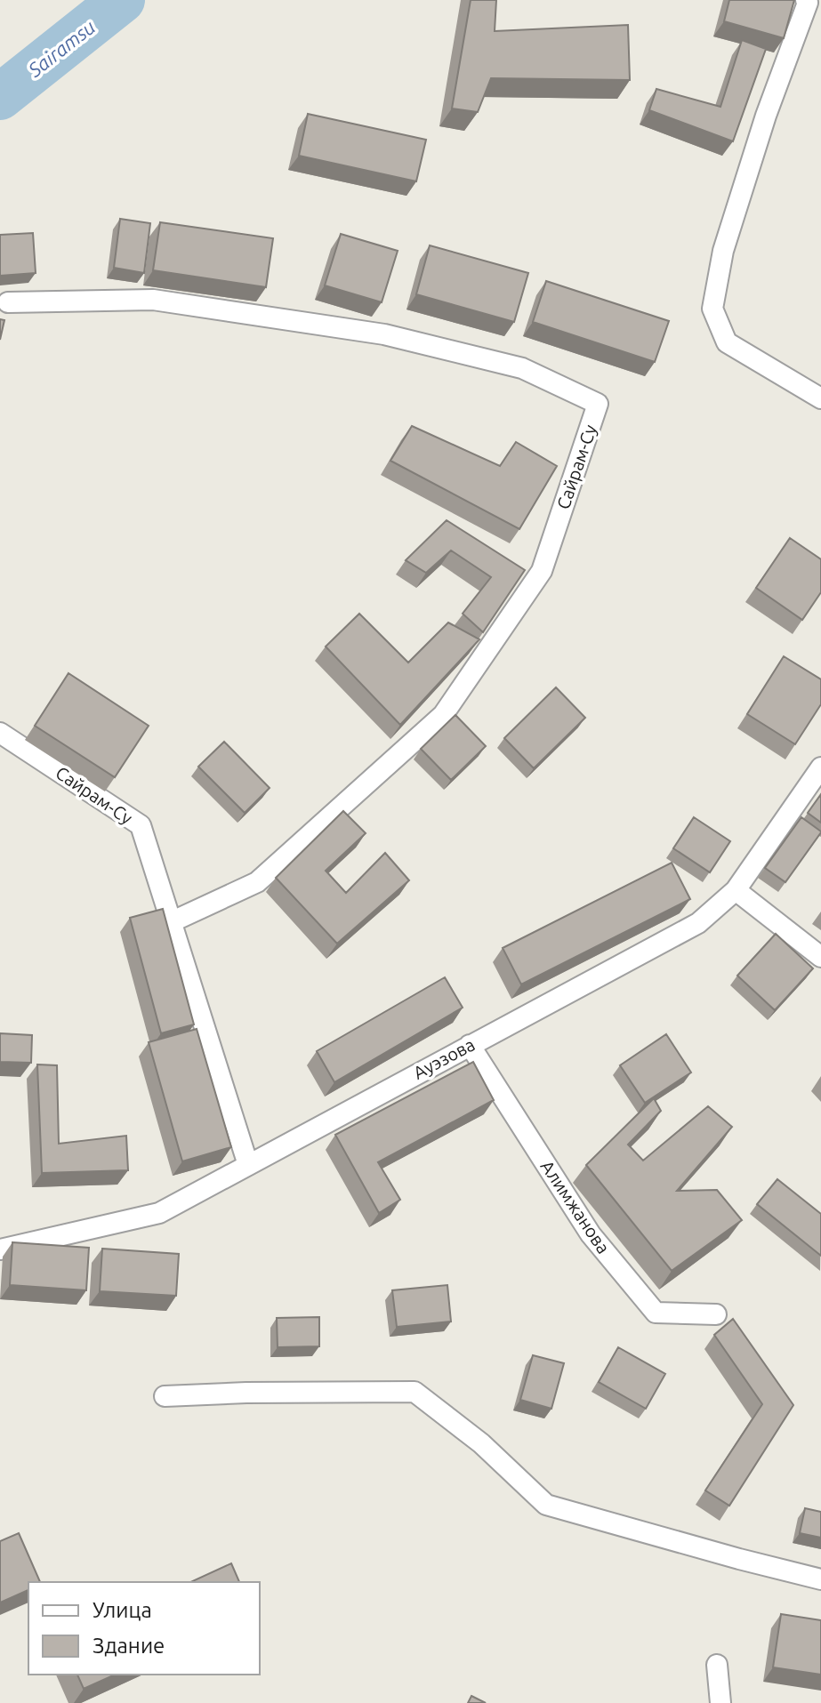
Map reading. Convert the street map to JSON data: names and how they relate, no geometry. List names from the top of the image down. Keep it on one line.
{"streets":{"street":["Сайрам-Су","Ауэзова","Алимжанова"]},"crossings":[["Сайрам-Су","Ауэзова"],["Ауэзова","Алимжанова"]],"water":["Sairamsu"],"legend":["Улица","Здание"]}
